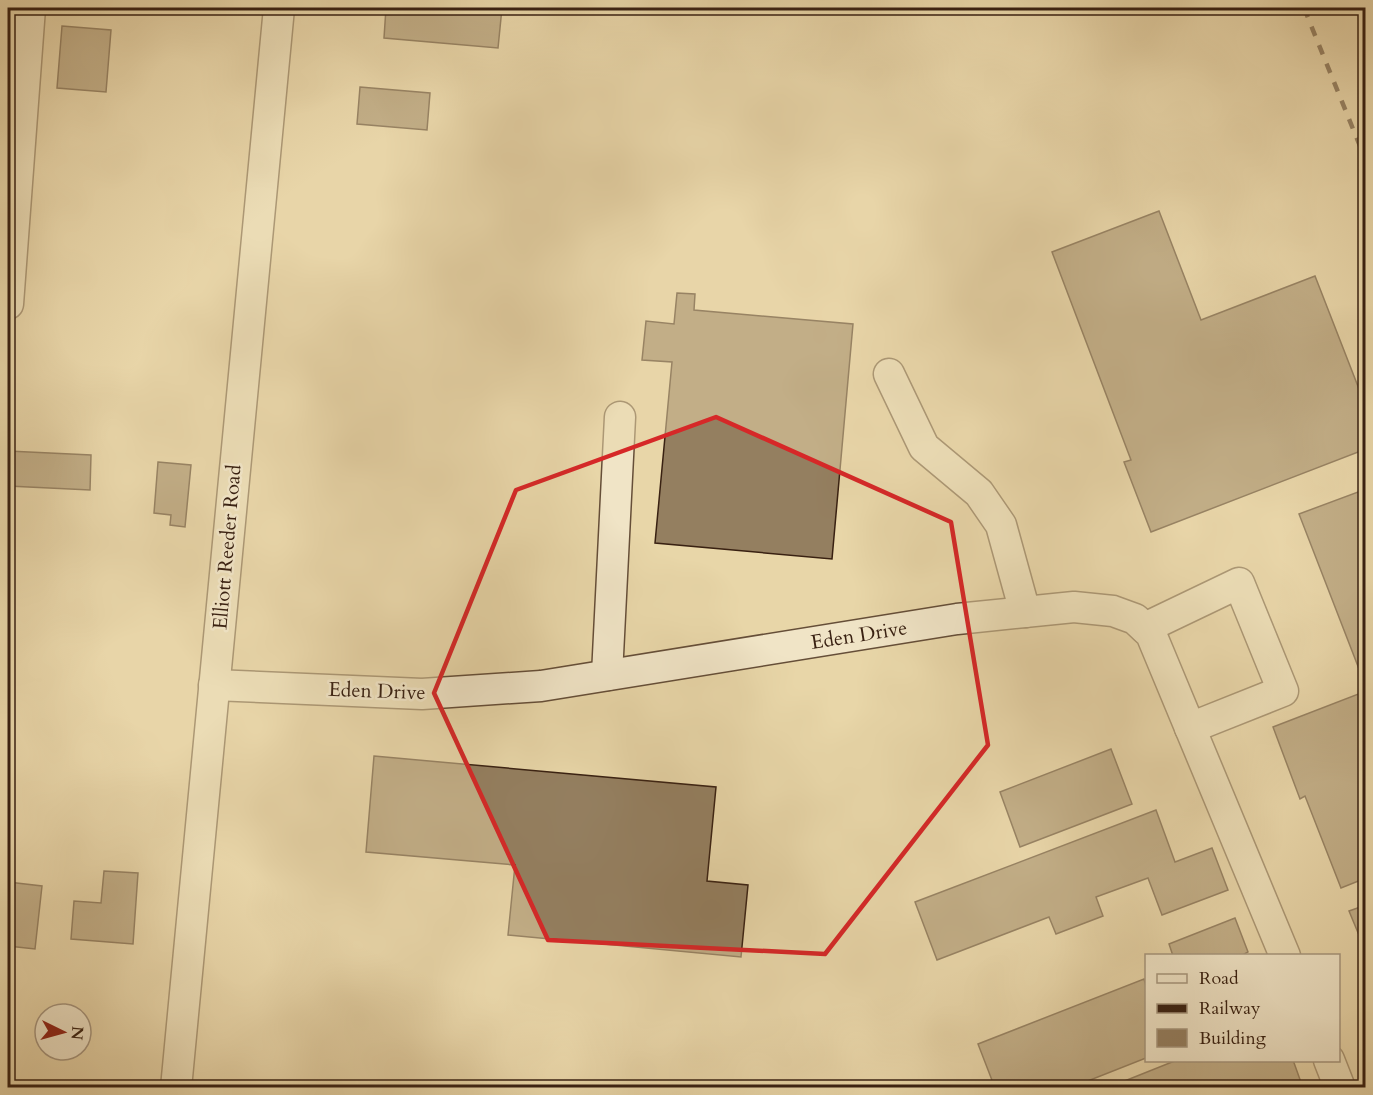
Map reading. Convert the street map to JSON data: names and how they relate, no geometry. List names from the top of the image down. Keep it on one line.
{"streets":{"street":["Elliott Reeder Road","Eden Drive"]},"crossings":[["Elliott Reeder Road","Eden Drive"]],"legend":["Road","Railway","Building"],"north":"right"}
